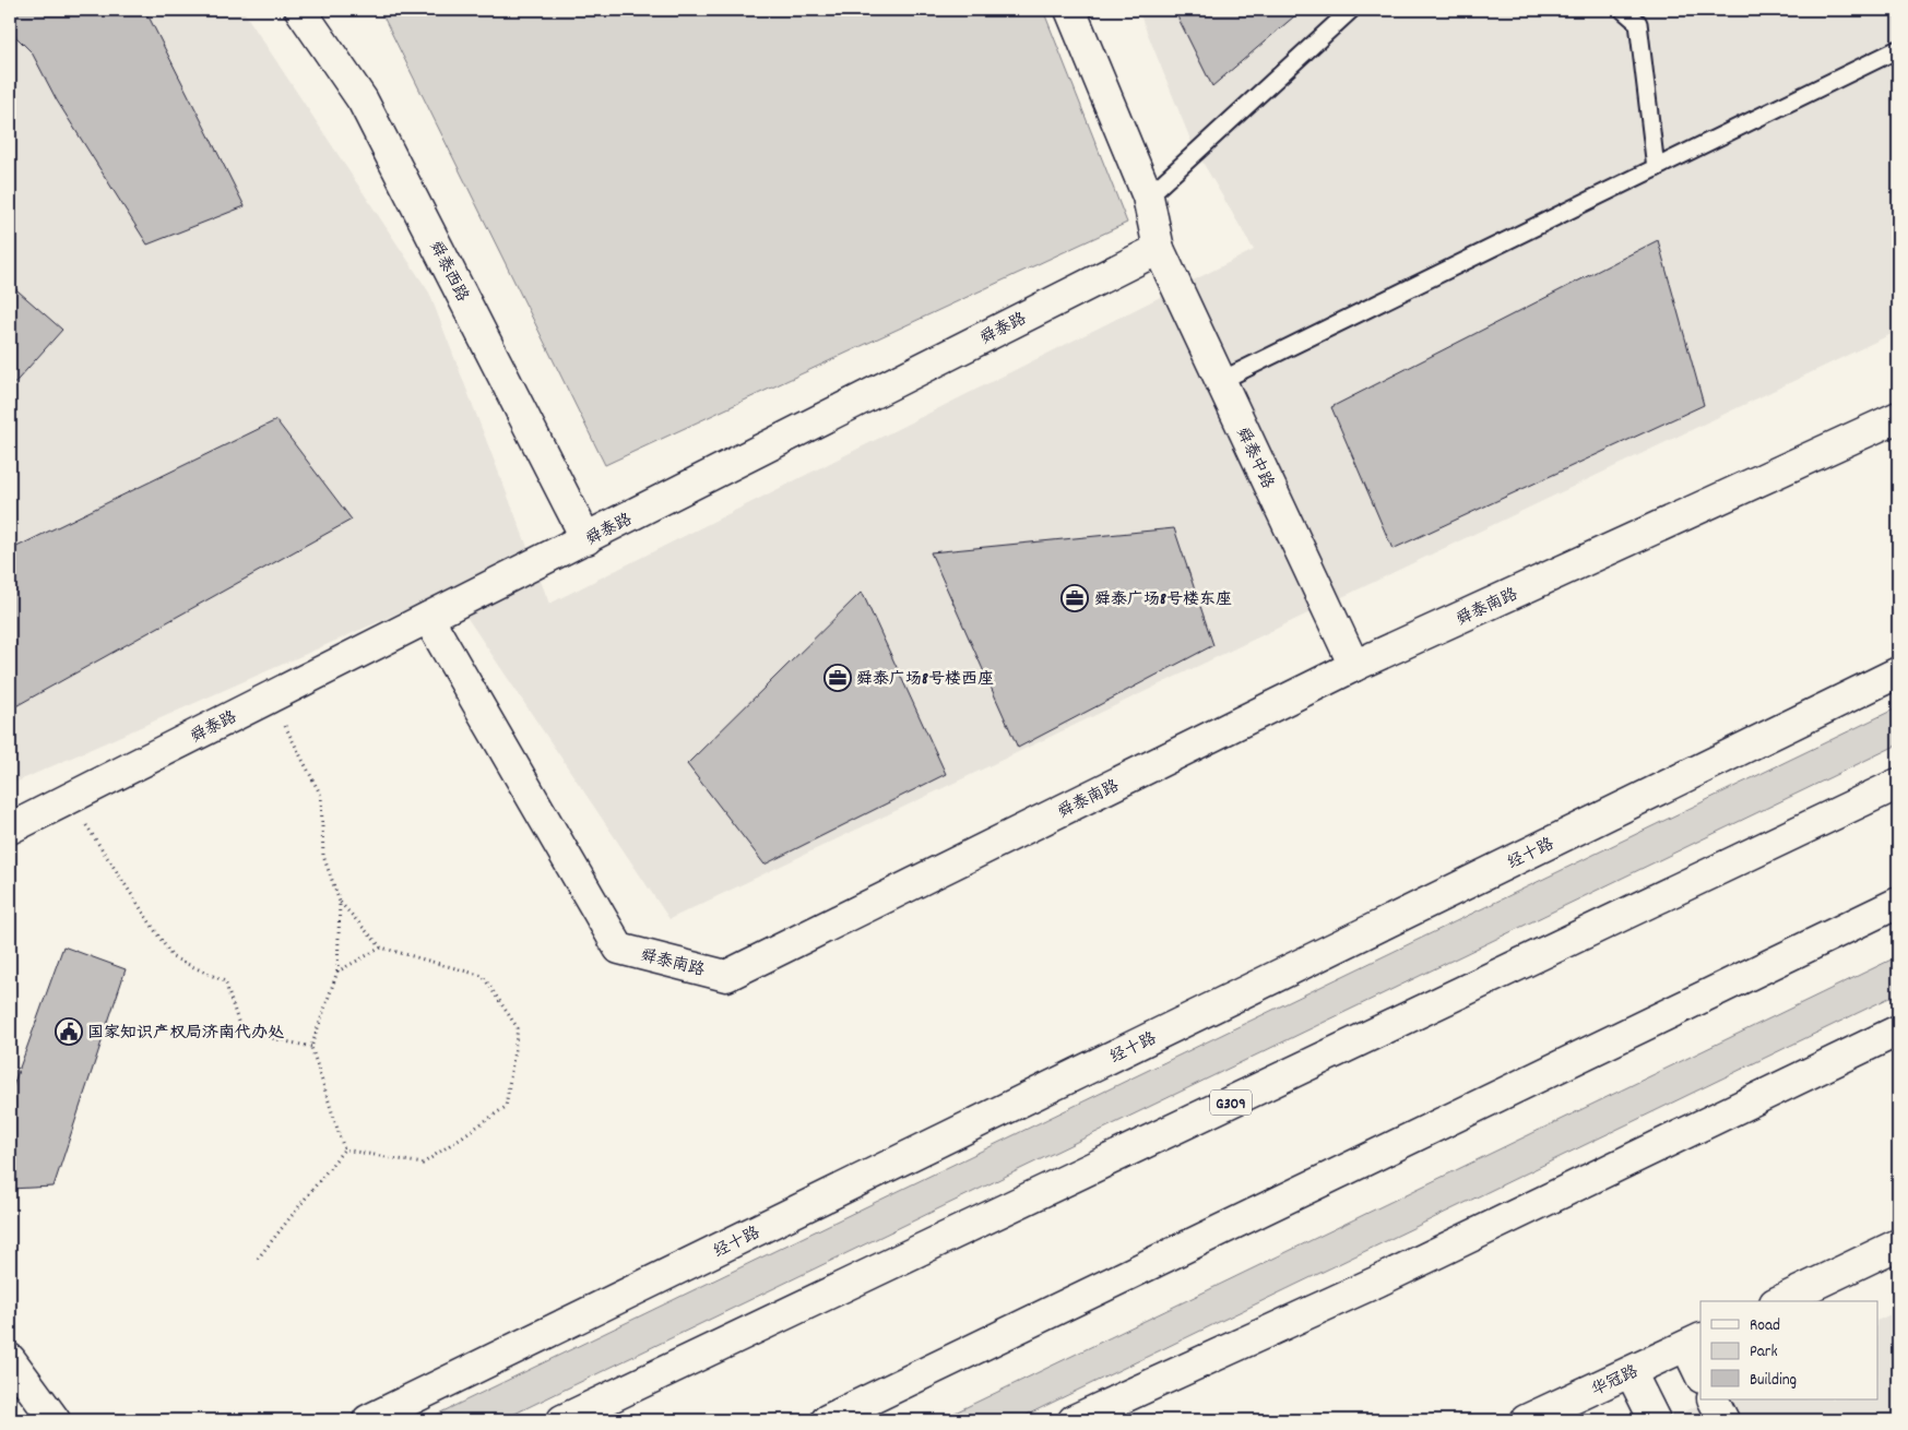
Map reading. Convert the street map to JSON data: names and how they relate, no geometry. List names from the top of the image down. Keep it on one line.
{"streets":{"main road":["舜泰西路","舜泰路","舜泰中路","舜泰南路","经十路","G309","华冠路"]},"crossings":[["舜泰西路","舜泰路"],["舜泰路","舜泰中路"],["舜泰路","舜泰南路"],["舜泰中路","舜泰南路"]],"places":{"office":["舜泰广场8号楼东座","舜泰广场8号楼西座"],"public building":["国家知识产权局济南代办处"]},"legend":["Road","Park","Building"]}
